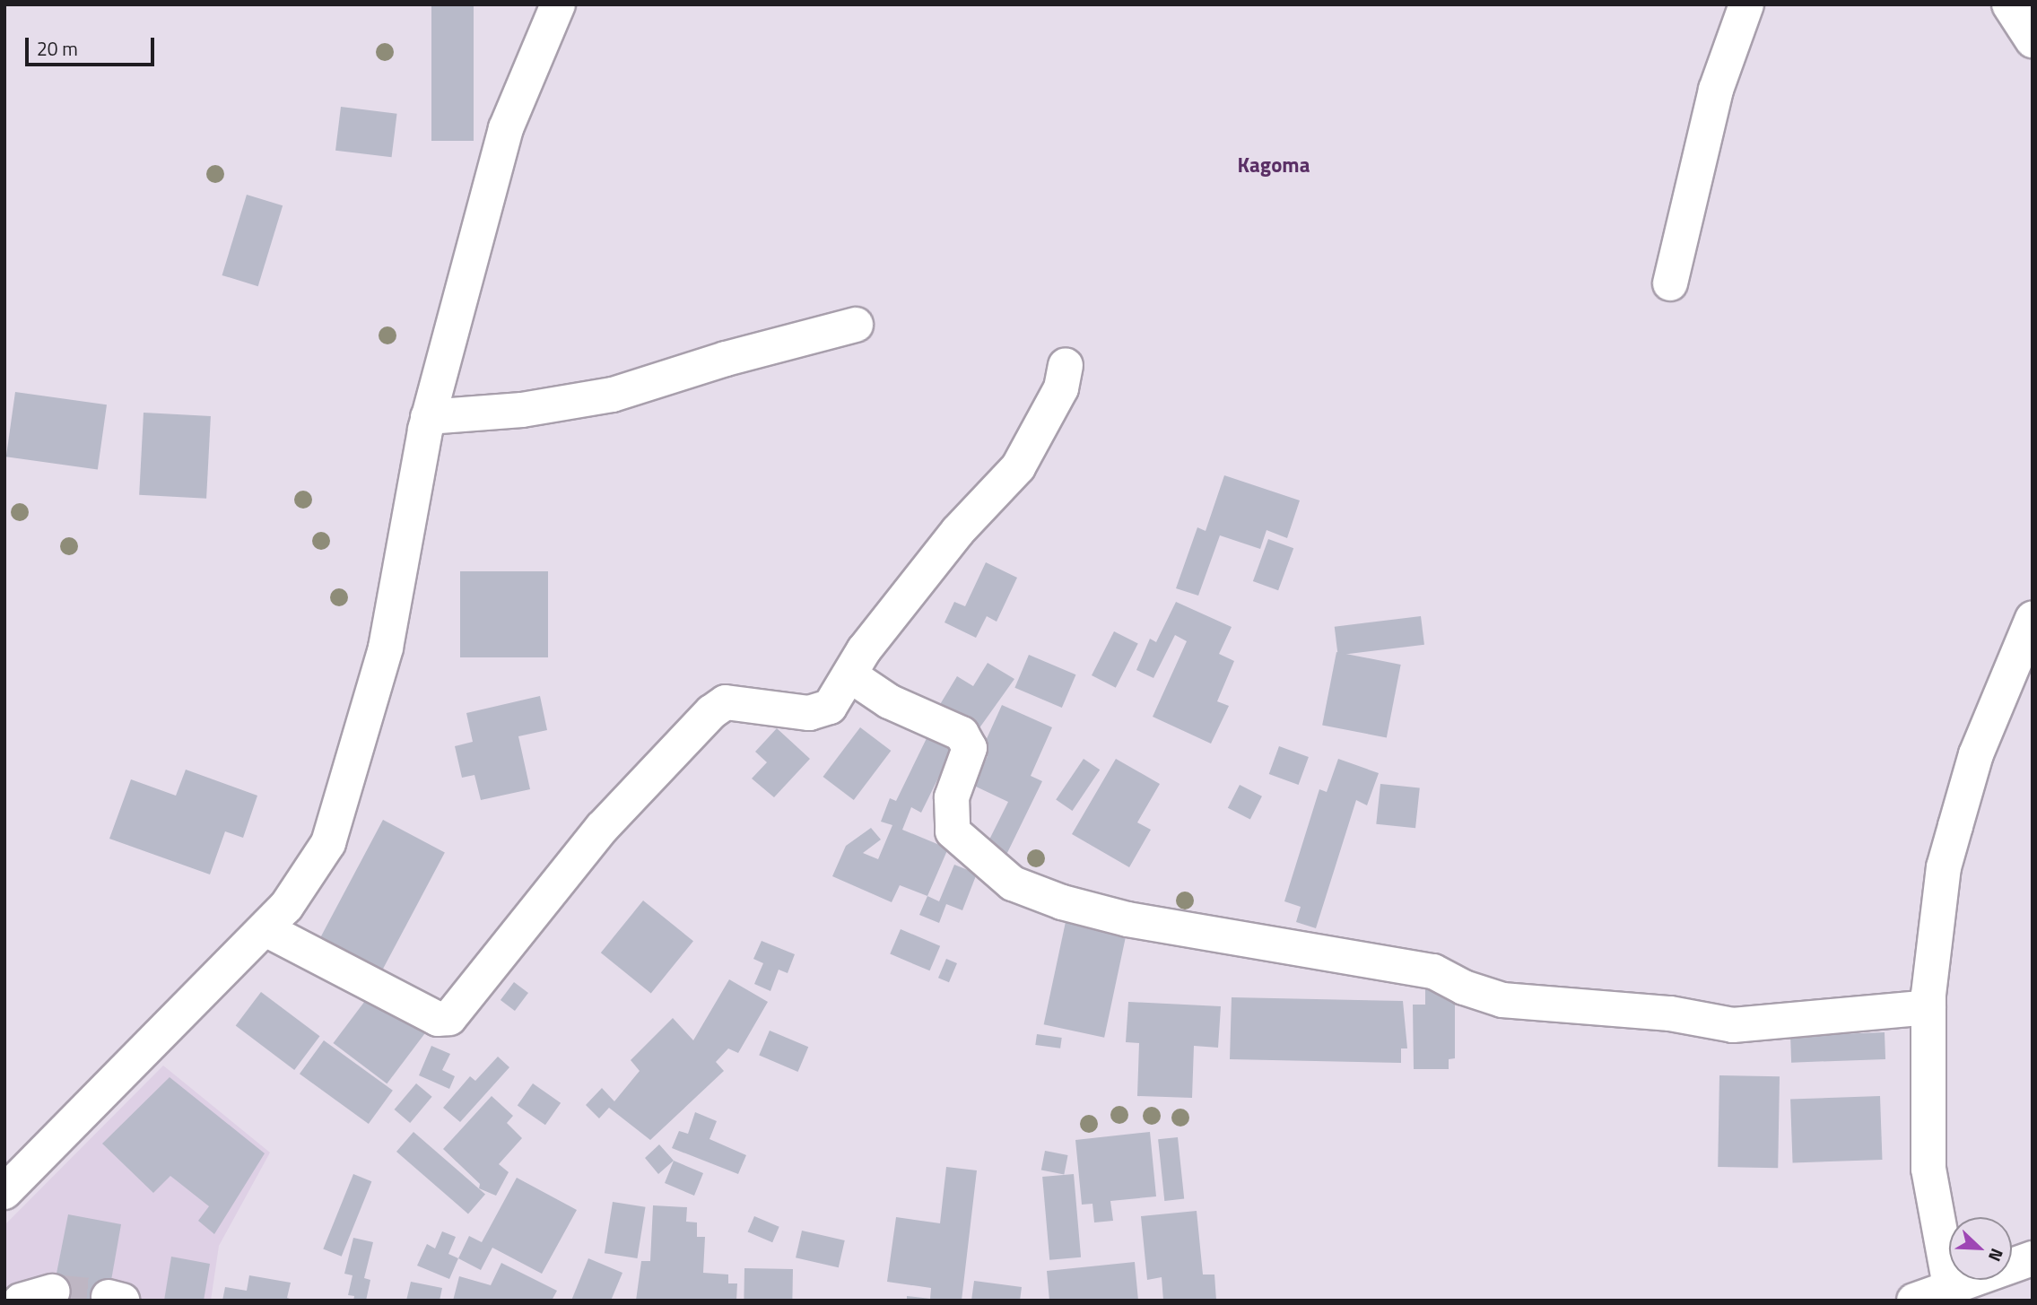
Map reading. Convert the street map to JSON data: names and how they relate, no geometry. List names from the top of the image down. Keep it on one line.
{"districts":["Kagoma"],"scale_bar":"20 m","north":"bottom right"}
